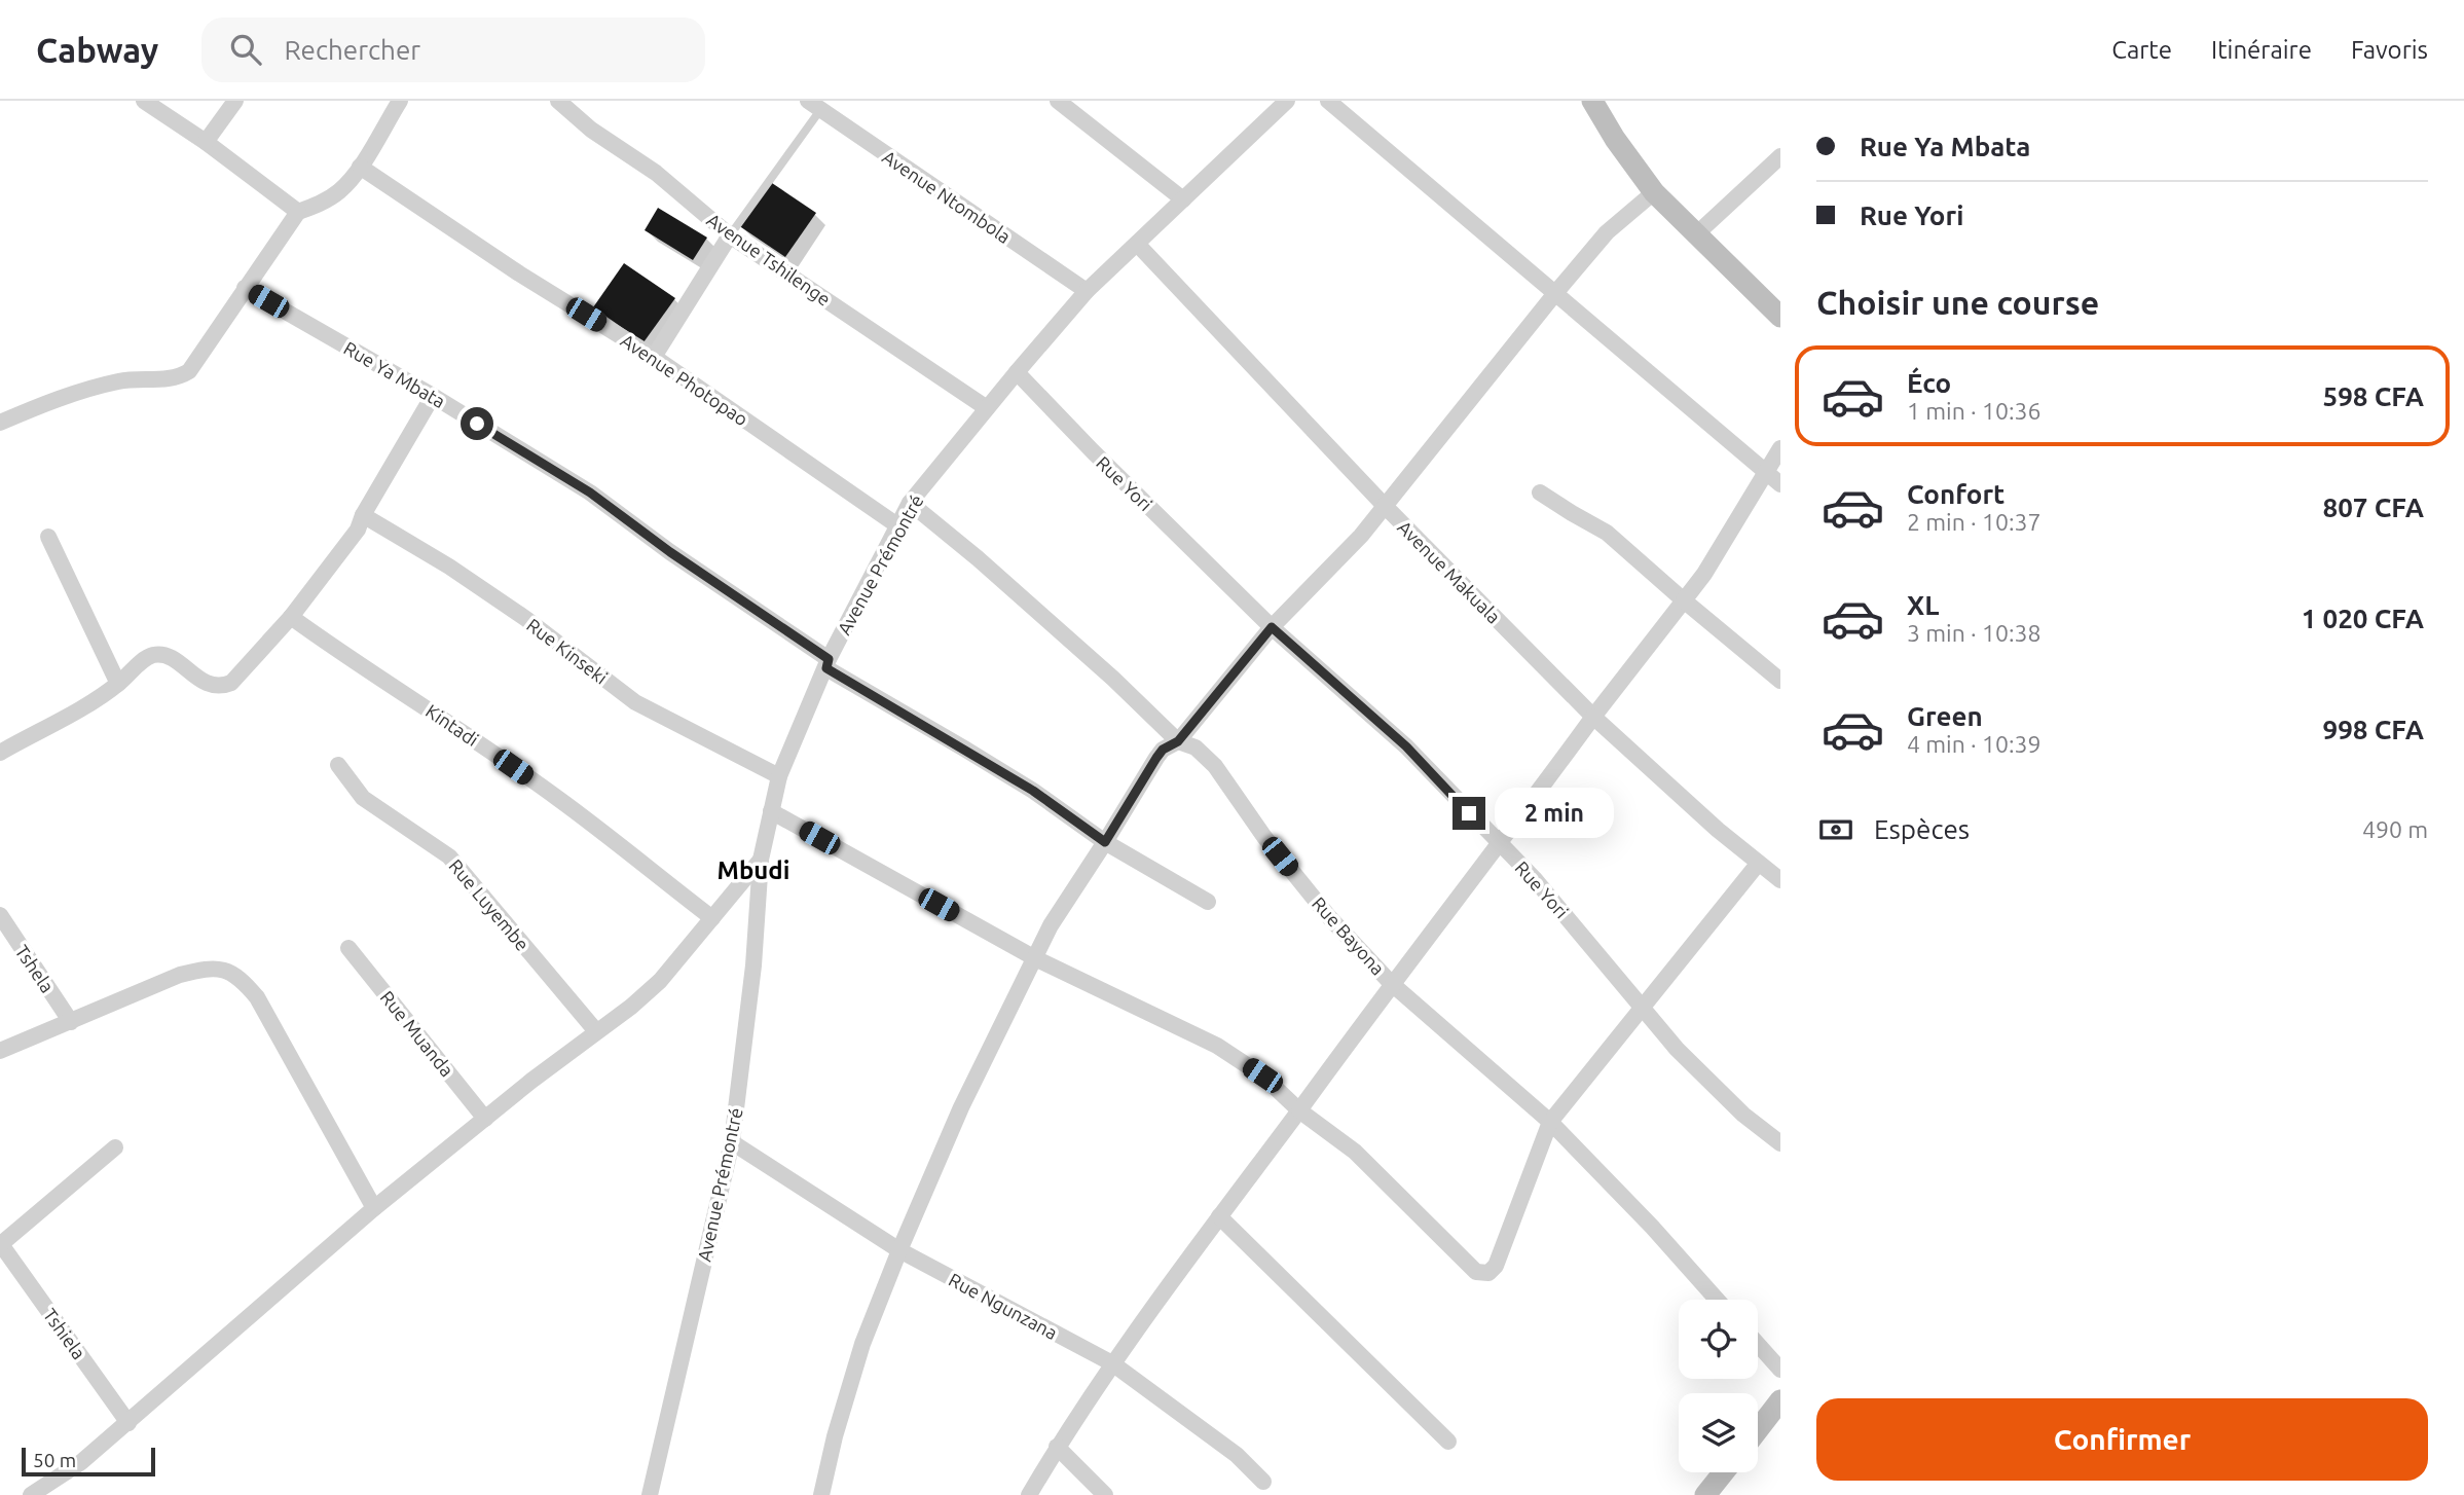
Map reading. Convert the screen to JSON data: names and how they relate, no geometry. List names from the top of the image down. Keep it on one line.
{"streets":{"street":["Avenue Ntombola","Avenue Tshilenge","Rue Ya Mbata","Avenue Photopao","Rue Yori","Avenue Prémontré","Avenue Makuala","Rue Kinseki","Kintadi","Rue Luyembe","Rue Bayona","Tshela","Rue Muanda","Rue Ngunzana","Tshiela"]},"crossings":[["Avenue Ntombola","Avenue Prémontré"],["Avenue Tshilenge","Avenue Prémontré"],["Rue Ya Mbata","Avenue Prémontré"],["Avenue Photopao","Avenue Prémontré"],["Rue Yori","Avenue Prémontré"],["Avenue Prémontré","Avenue Makuala"],["Avenue Prémontré","Rue Kinseki"],["Avenue Prémontré","Rue Bayona"],["Avenue Prémontré","Rue Ngunzana"]],"districts":["Mbudi"],"scale_bar":"50 m","page":{"header":"Cabway","search":"Rechercher","nav":["Carte","Itinéraire","Favoris"],"banner":["Rue Ya Mbata","Rue Yori"],"heading":"Choisir une course","list":[{"name":"Éco","note":"1 min · 10:36","value":"598 CFA"},{"name":"Confort","note":"2 min · 10:37","value":"807 CFA"},{"name":"XL","note":"3 min · 10:38","value":"1 020 CFA"},{"name":"Green","note":"4 min · 10:39","value":"998 CFA"}],"bubble":"2 min","pay":["Espèces","490 m"],"buttons":"Confirmer","scale":"50 m"}}
